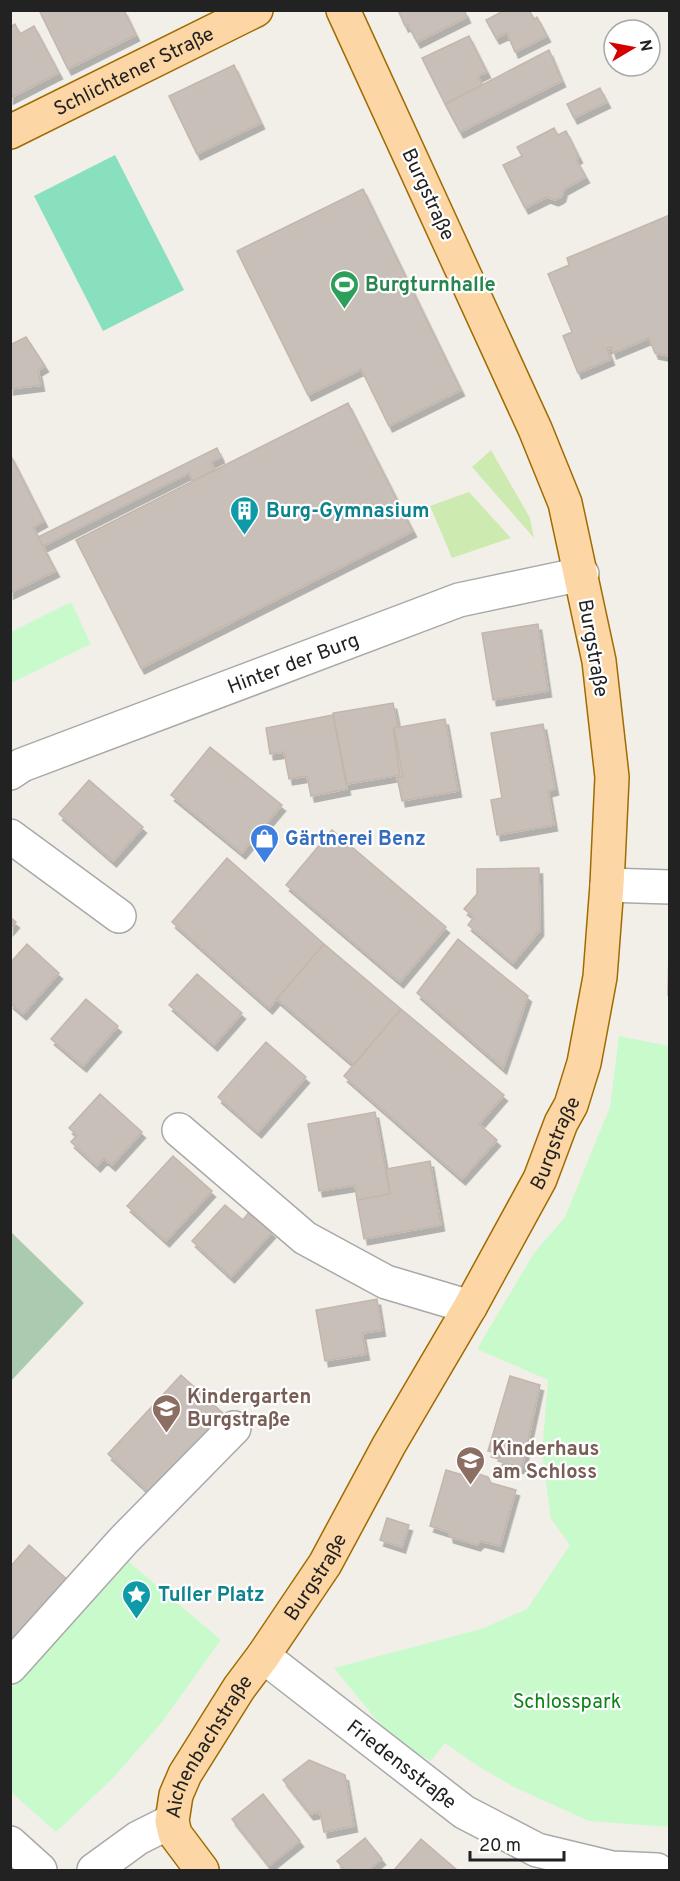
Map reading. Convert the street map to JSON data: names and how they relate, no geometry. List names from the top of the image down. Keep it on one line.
{"streets":{"main road":["Schlichtener Straße","Burgstraße","Aichenbachstraße"],"street":["Hinter der Burg","Friedensstraße"]},"crossings":[["Burgstraße","Hinter der Burg"],["Burgstraße","Aichenbachstraße"],["Burgstraße","Friedensstraße"],["Aichenbachstraße","Friedensstraße"]],"parks":["Schlosspark"],"places":{"sports":["Burgturnhalle"],"building":["Burg-Gymnasium"],"shop":["Gärtnerei Benz"],"school or university":["Kindergarten Burgstraße","Kinderhaus am Schloss"],"place":["Tuller Platz"]},"scale_bar":"20 m","north":"right"}
